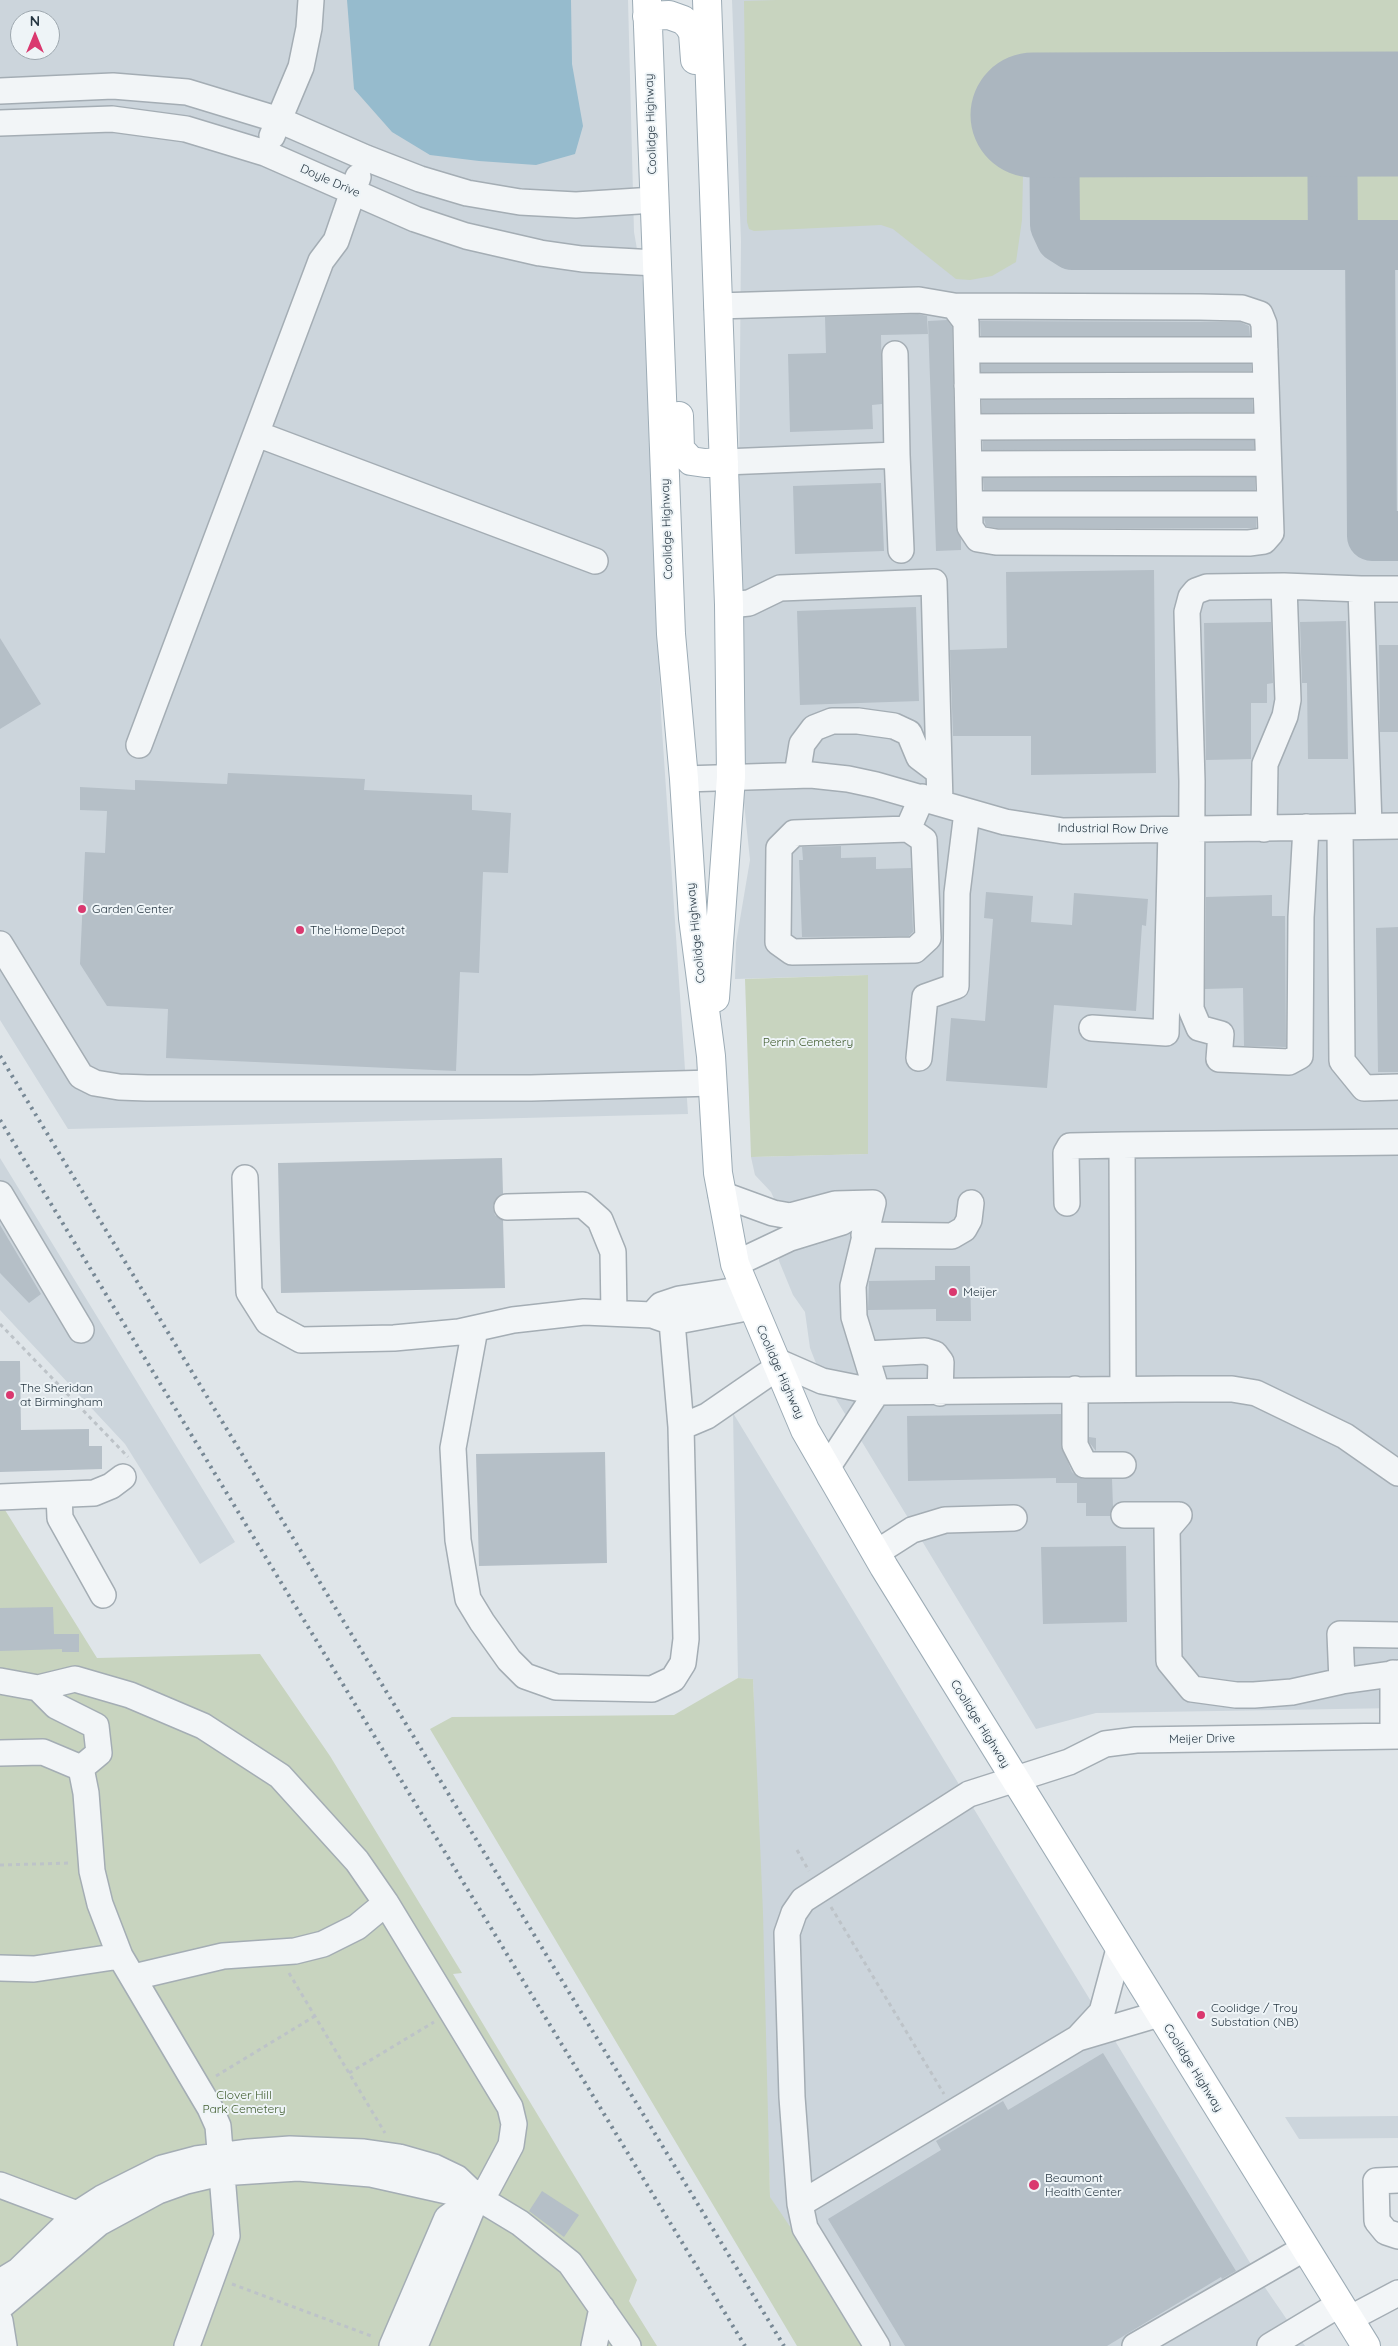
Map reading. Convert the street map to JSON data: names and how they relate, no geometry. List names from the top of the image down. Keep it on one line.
{"streets":{"main road":["Coolidge Highway"],"street":["Doyle Drive","Industrial Row Drive","Meijer Drive"]},"crossings":[["Coolidge Highway","Doyle Drive"],["Coolidge Highway","Industrial Row Drive"],["Coolidge Highway","Meijer Drive"]],"parks":["Perrin Cemetery","Clover Hill Park Cemetery"],"places":["Garden Center","The Home Depot","Meijer","The Sheridan at Birmingham","Coolidge / Troy Substation (NB)","Beaumont Health Center"],"north":"top"}
